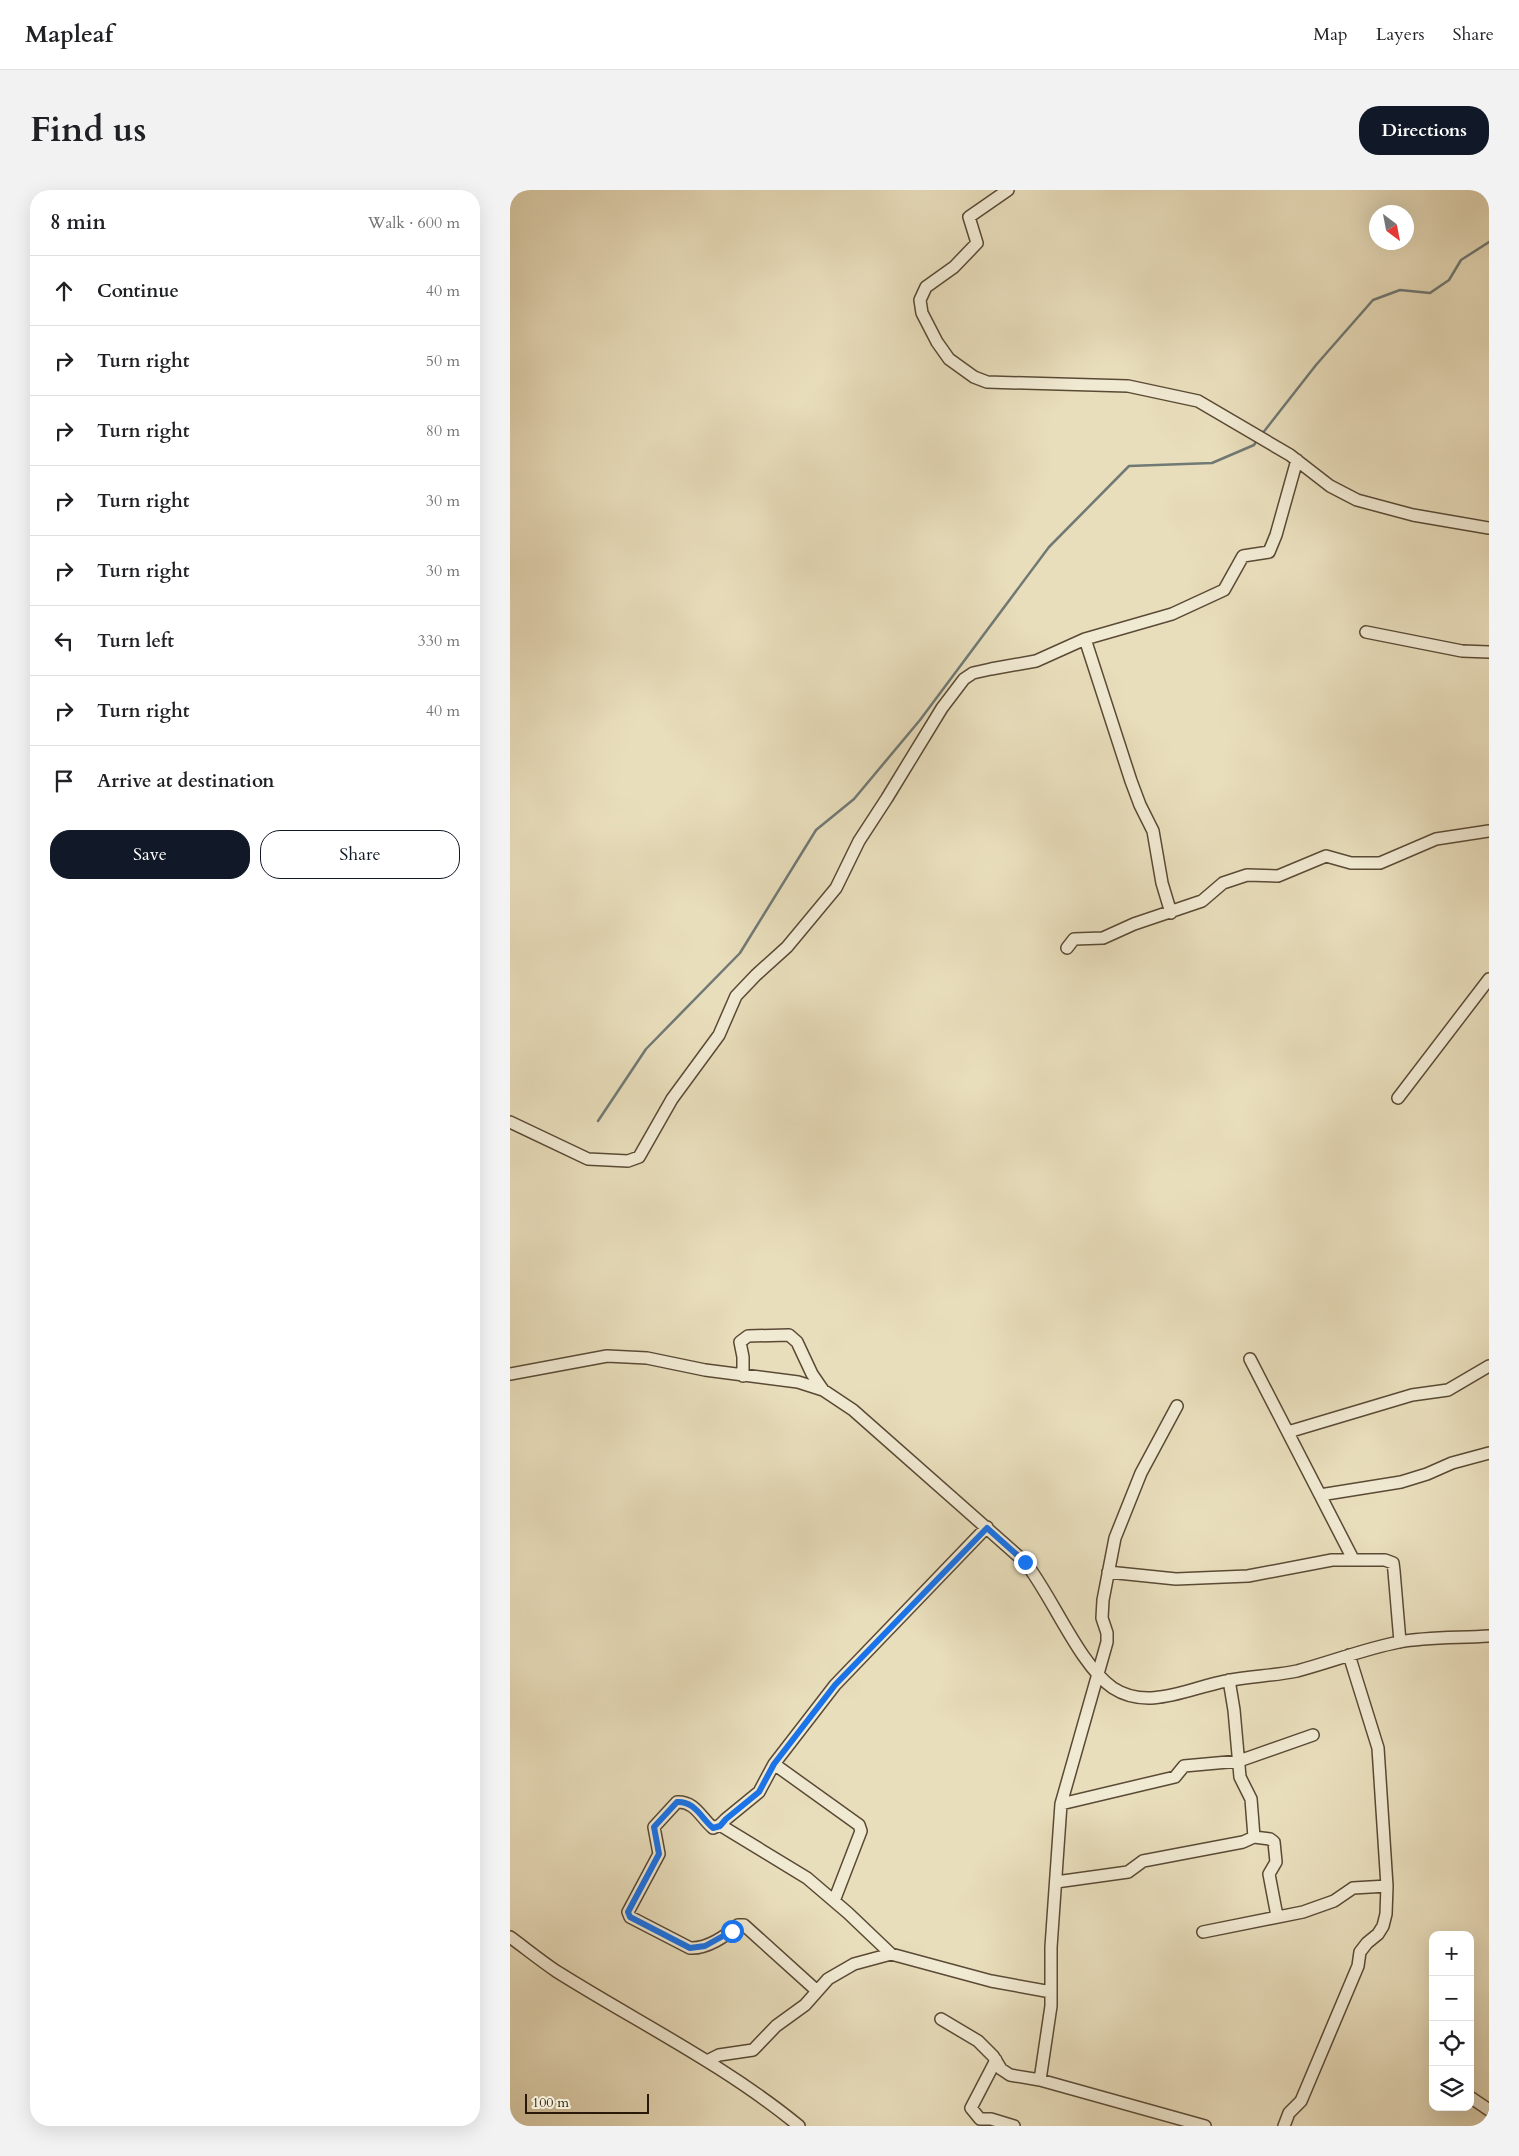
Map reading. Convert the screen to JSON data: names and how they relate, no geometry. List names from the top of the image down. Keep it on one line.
{"scale_bar":"100 m","north":"bottom right","page":{"header":"Mapleaf","nav":["Map","Layers","Share"],"title":"Find us","buttons":["Directions",["Save","Share"]],"heading":["8 min","Walk · 600 m"],"list":[["Continue","40 m"],["Turn right","50 m"],["Turn right","80 m"],["Turn right","30 m"],["Turn right","30 m"],["Turn left","330 m"],["Turn right","40 m"],"Arrive at destination"],"map_buttons":["+","−"],"scale":"100 m"}}
